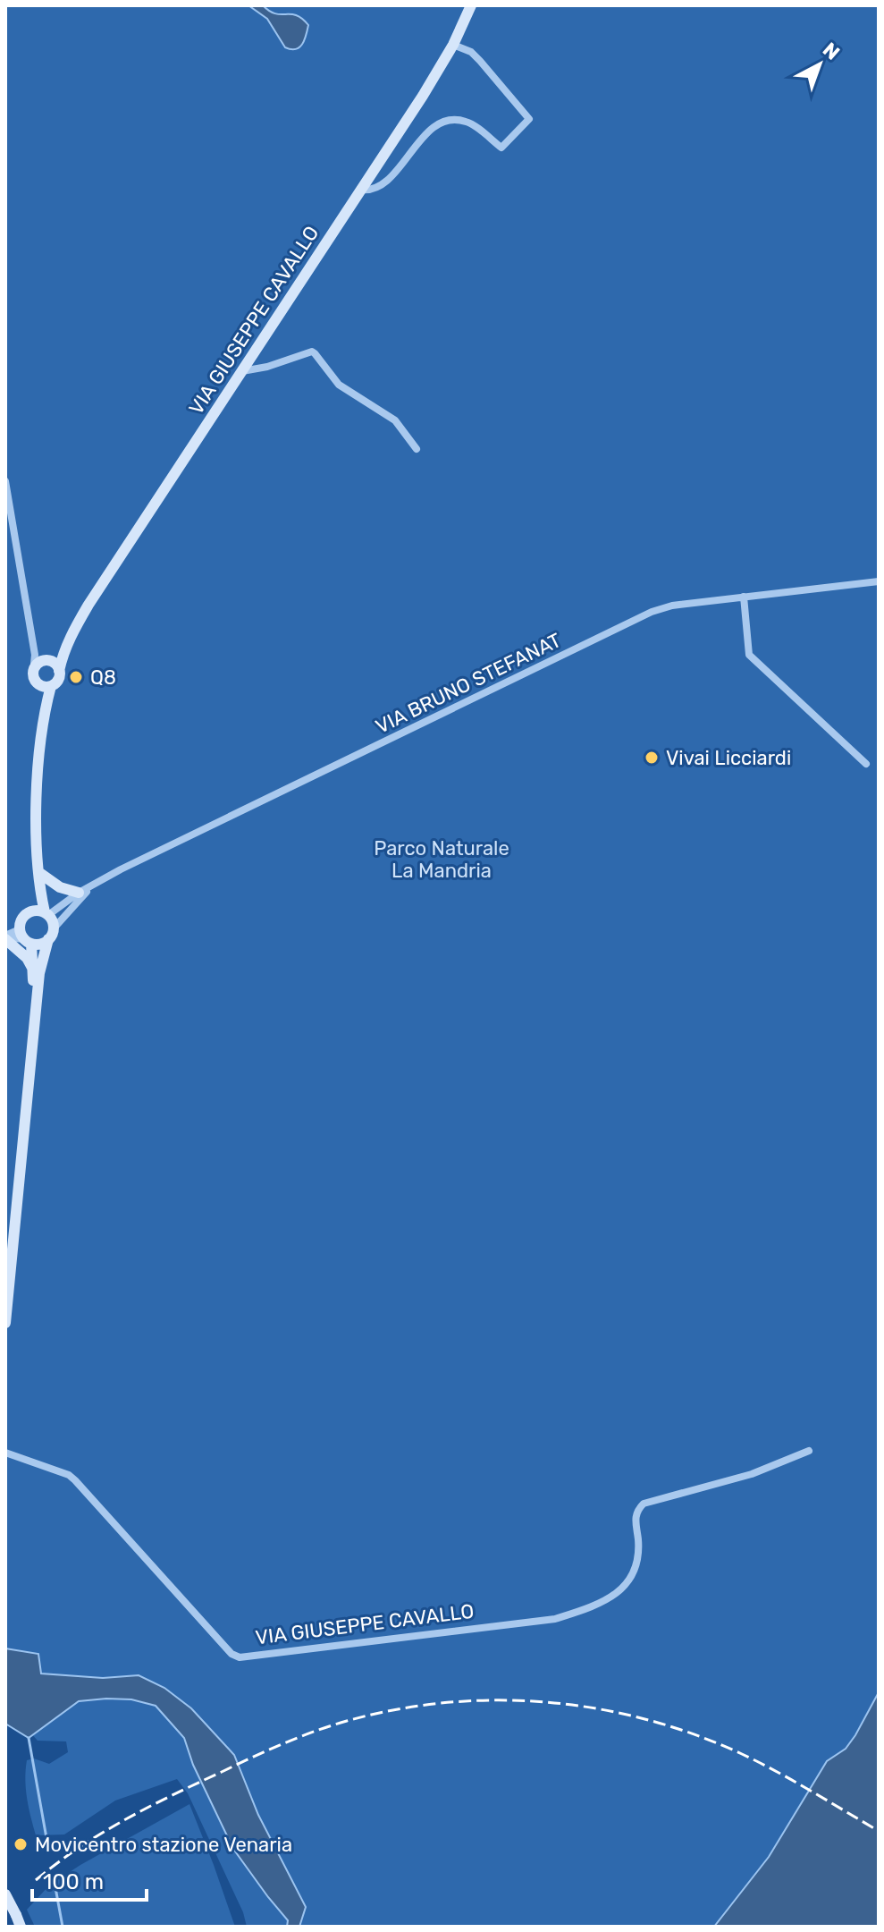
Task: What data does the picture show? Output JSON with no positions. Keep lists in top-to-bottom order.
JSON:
{
  "streets": {
    "street": ["VIA GIUSEPPE CAVALLO", "VIA BRUNO STEFANAT"]
  },
  "parks": ["Parco Naturale La Mandria"],
  "places": ["Q8", "Vivai Licciardi", "Movicentro stazione Venaria"],
  "scale_bar": "100 m",
  "north": "top right"
}
